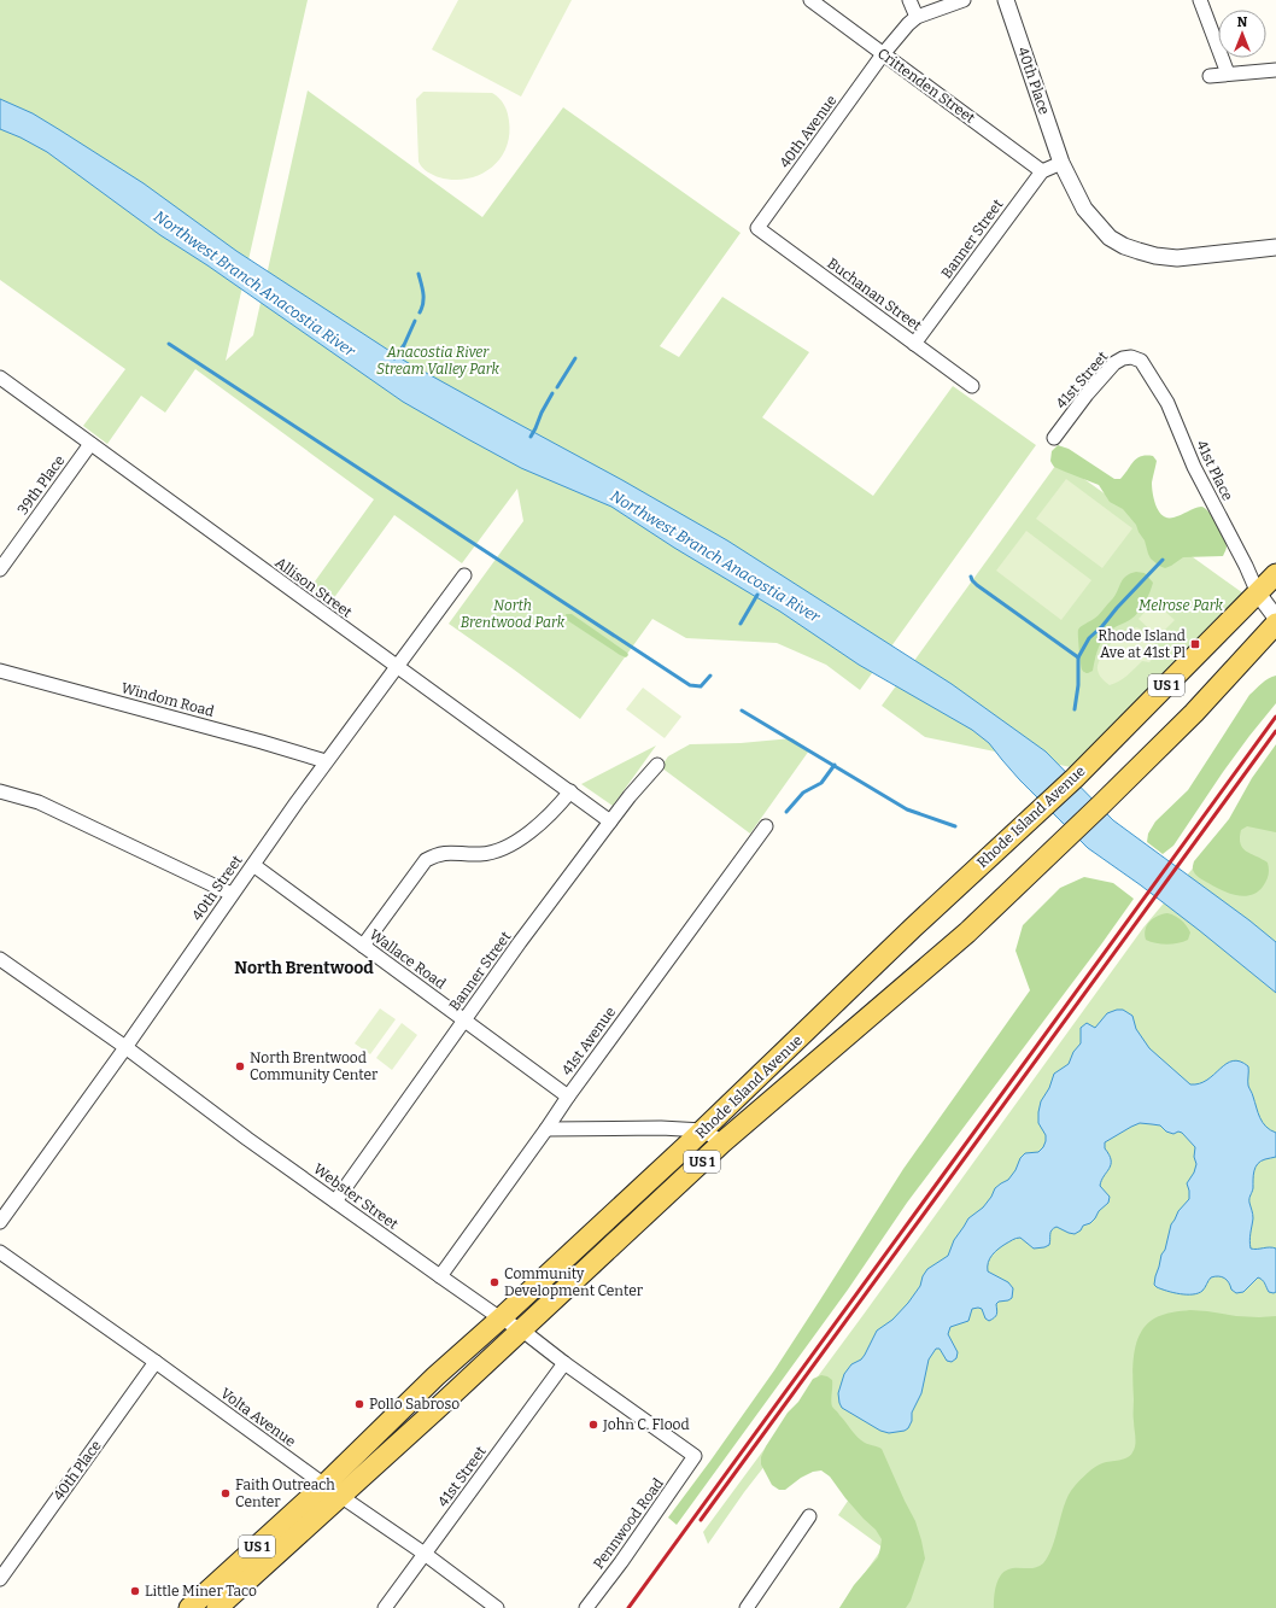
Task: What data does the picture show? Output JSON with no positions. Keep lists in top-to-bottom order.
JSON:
{
  "streets": {
    "main road": ["US 1", "Rhode Island Avenue"],
    "street": [
      "40th Place",
      "Crittenden Street",
      "40th Avenue",
      "Banner Street",
      "Buchanan Street",
      "41st Street",
      "41st Place",
      "39th Place",
      "Allison Street",
      "Windom Road",
      "40th Street",
      "Wallace Road",
      "41st Avenue",
      "Webster Street",
      "Volta Avenue",
      "Pennwood Road"
    ]
  },
  "crossings": [
    ["40th Place", "Banner Street"],
    ["40th Place", "Volta Avenue"],
    ["Crittenden Street", "40th Avenue"],
    ["Crittenden Street", "Banner Street"],
    ["40th Avenue", "Buchanan Street"],
    ["Banner Street", "Buchanan Street"],
    ["Banner Street", "Allison Street"],
    ["Banner Street", "Wallace Road"],
    ["Banner Street", "Webster Street"],
    ["41st Street", "41st Place"],
    ["41st Street", "Webster Street"],
    ["41st Street", "Volta Avenue"],
    ["41st Place", "Rhode Island Avenue"],
    ["39th Place", "Allison Street"],
    ["Allison Street", "40th Street"],
    ["Windom Road", "40th Street"],
    ["Rhode Island Avenue", "Webster Street"],
    ["Rhode Island Avenue", "Volta Avenue"],
    ["40th Street", "Wallace Road"],
    ["40th Street", "Webster Street"],
    ["Wallace Road", "41st Avenue"],
    ["41st Avenue", "Webster Street"],
    ["Webster Street", "Pennwood Road"]
  ],
  "districts": ["North Brentwood"],
  "water": ["Northwest Branch Anacostia River"],
  "parks": ["Anacostia River Stream Valley Park", "North Brentwood Park", "Melrose Park"],
  "places": {
    "transit": ["Rhode Island Ave at 41st Pl"],
    "other": [
      "North Brentwood Community Center",
      "Community Development Center",
      "Pollo Sabroso",
      "John C. Flood",
      "Faith Outreach Center",
      "Little Miner Taco"
    ]
  },
  "north": "top"
}
